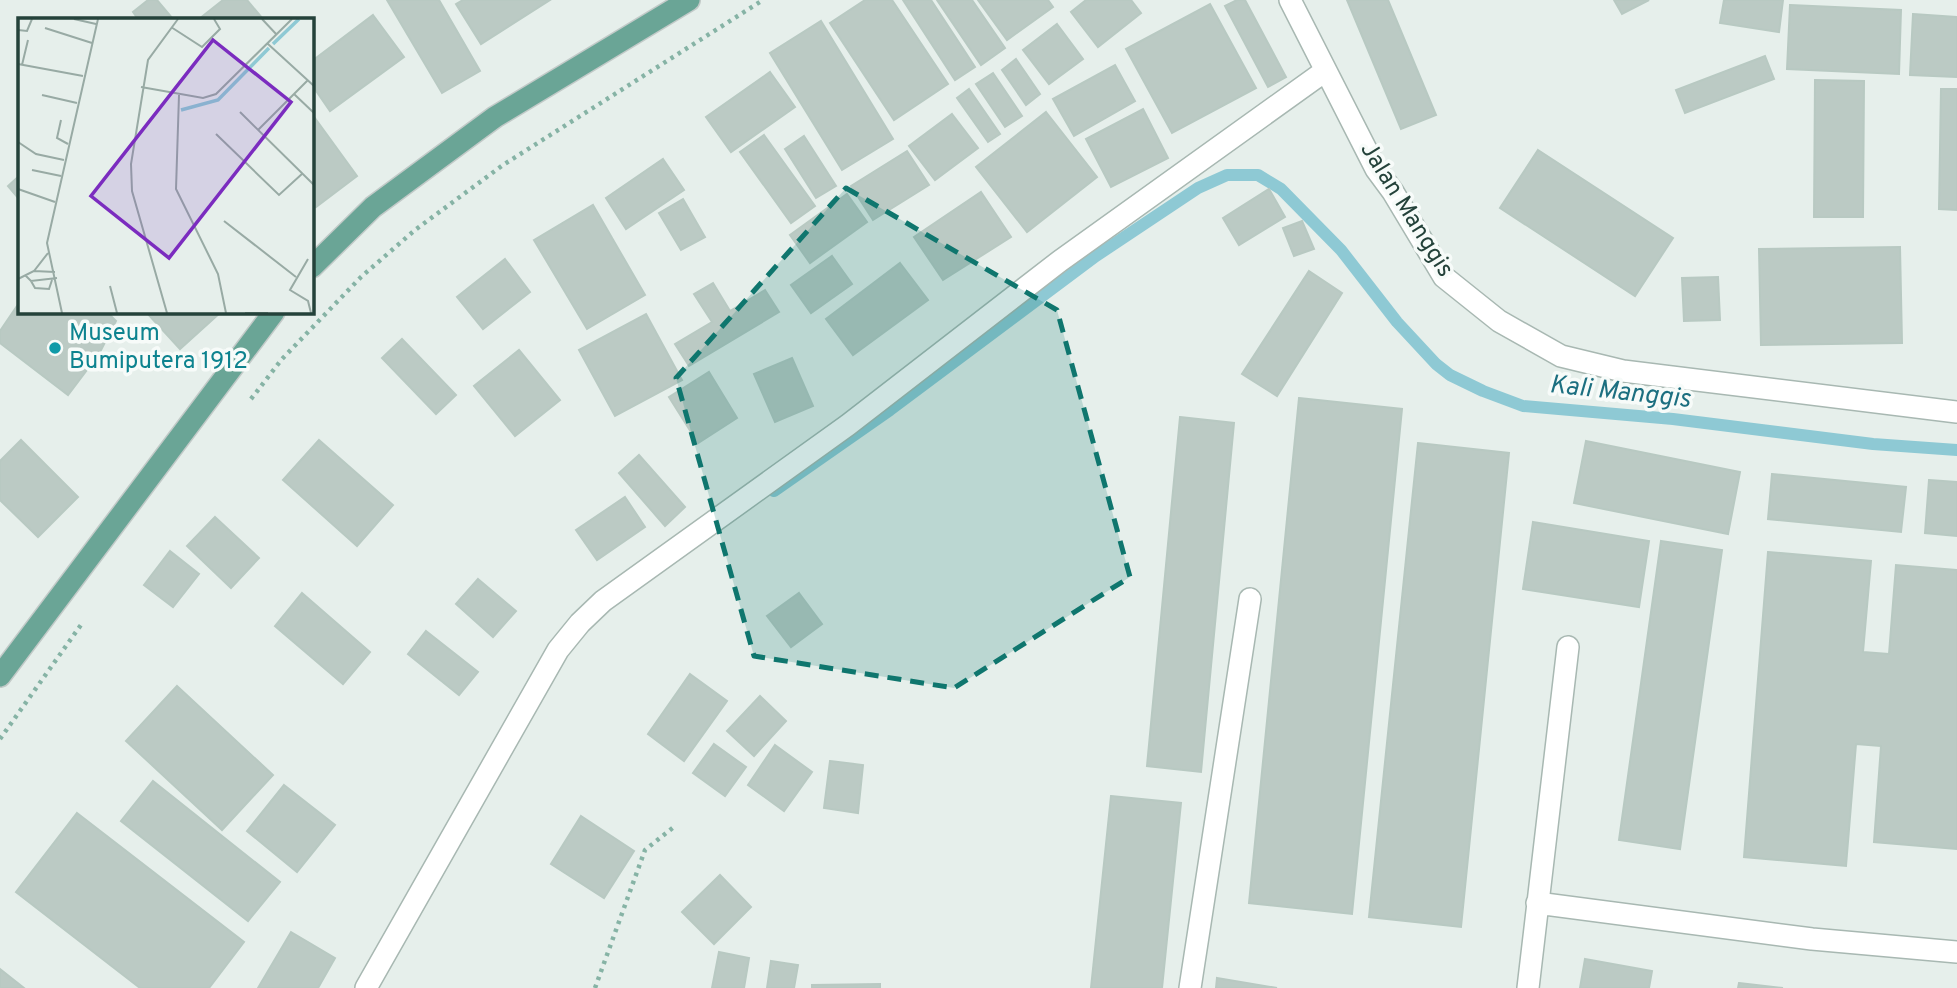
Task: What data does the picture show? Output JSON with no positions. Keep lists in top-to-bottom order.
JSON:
{
  "streets": {
    "street": ["Jalan Manggis"]
  },
  "water": ["Kali Manggis"],
  "places": ["Museum Bumiputera 1912"]
}
